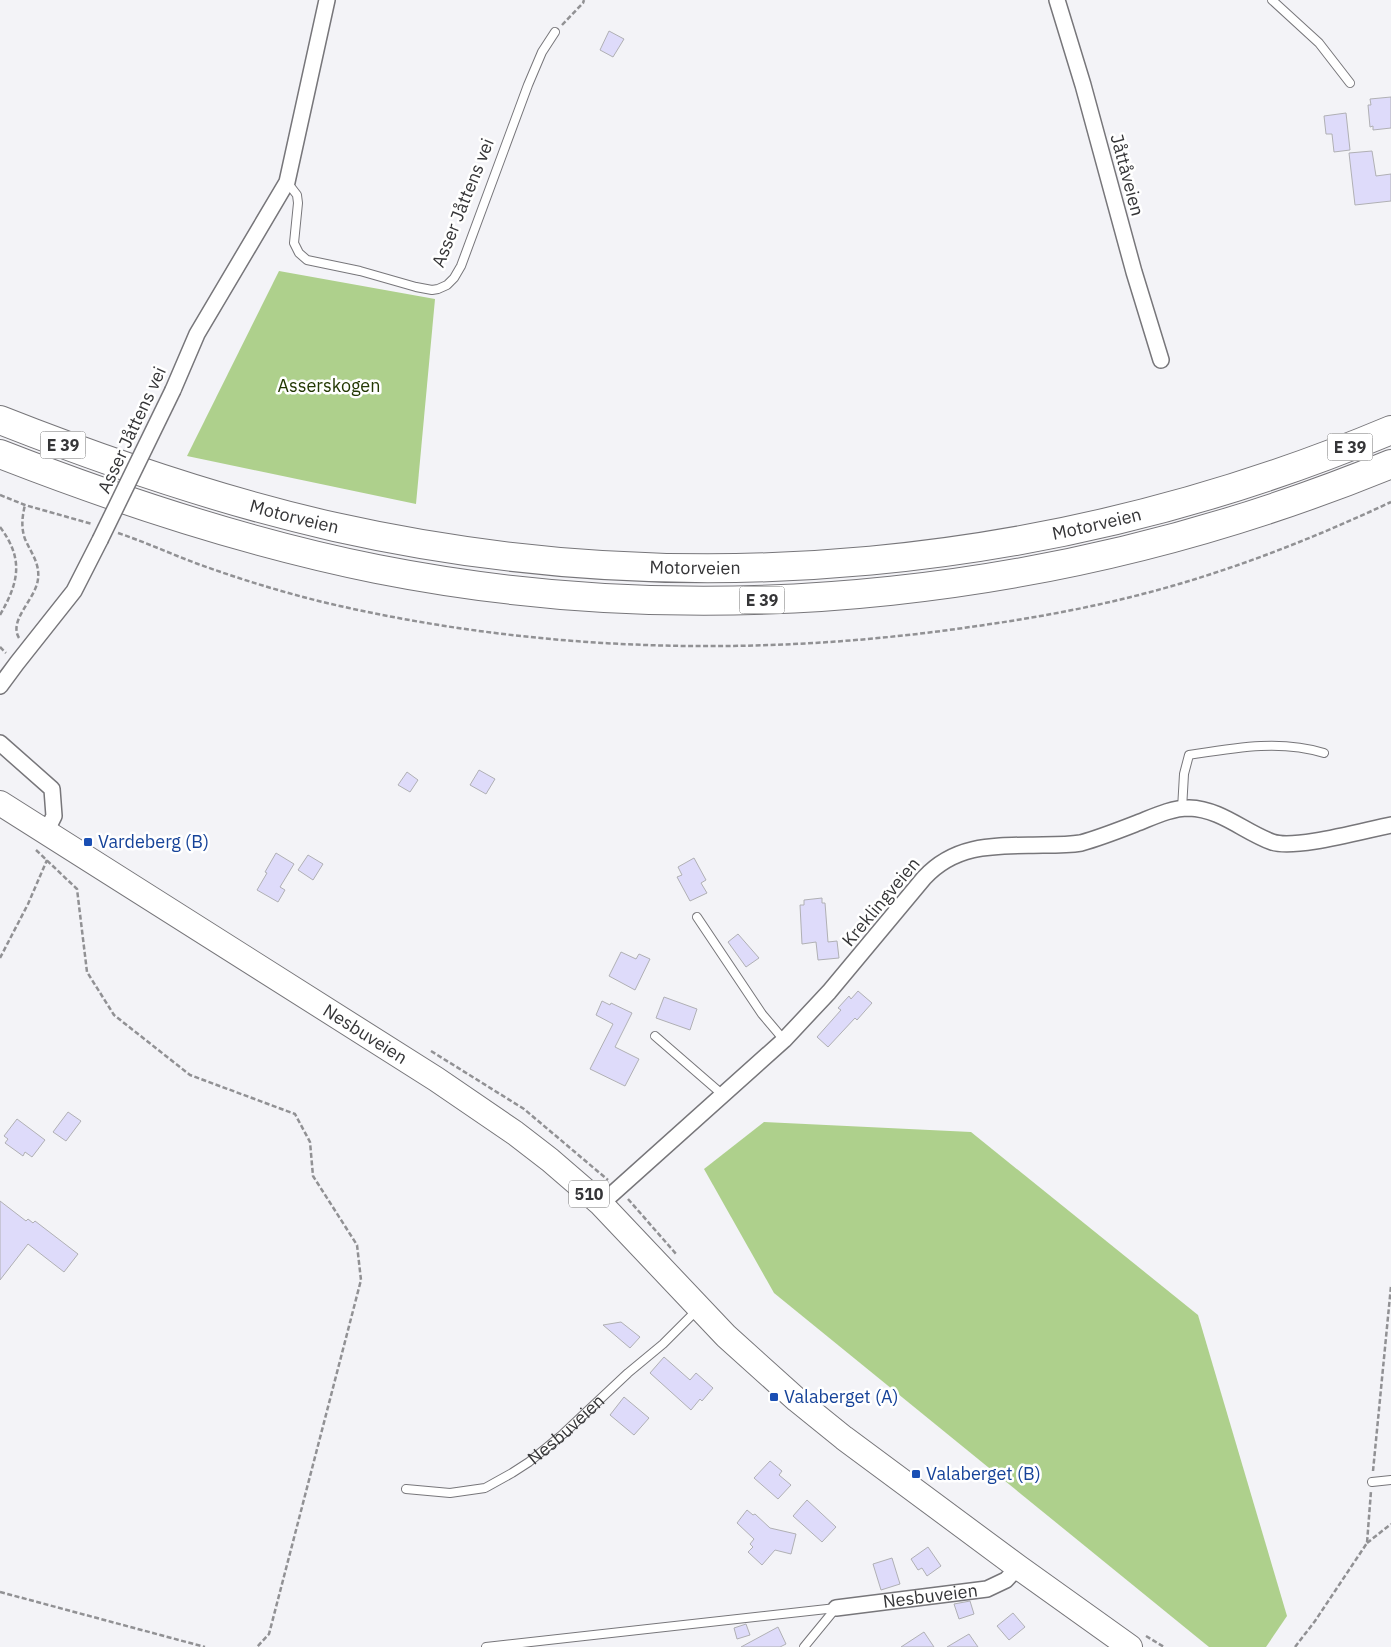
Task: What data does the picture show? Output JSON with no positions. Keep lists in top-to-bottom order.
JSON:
{
  "streets": {
    "highway": ["E 39", "Motorveien"],
    "main road": ["Nesbuveien", "510"],
    "street": ["Jåttåveien", "Asser Jåttens vei", "Kreklingveien"]
  },
  "crossings": [
    ["Kreklingveien", "Nesbuveien"]
  ],
  "parks": ["Asserskogen"],
  "places": {
    "transit": ["Vardeberg (B)", "Valaberget (A)", "Valaberget (B)"]
  }
}
